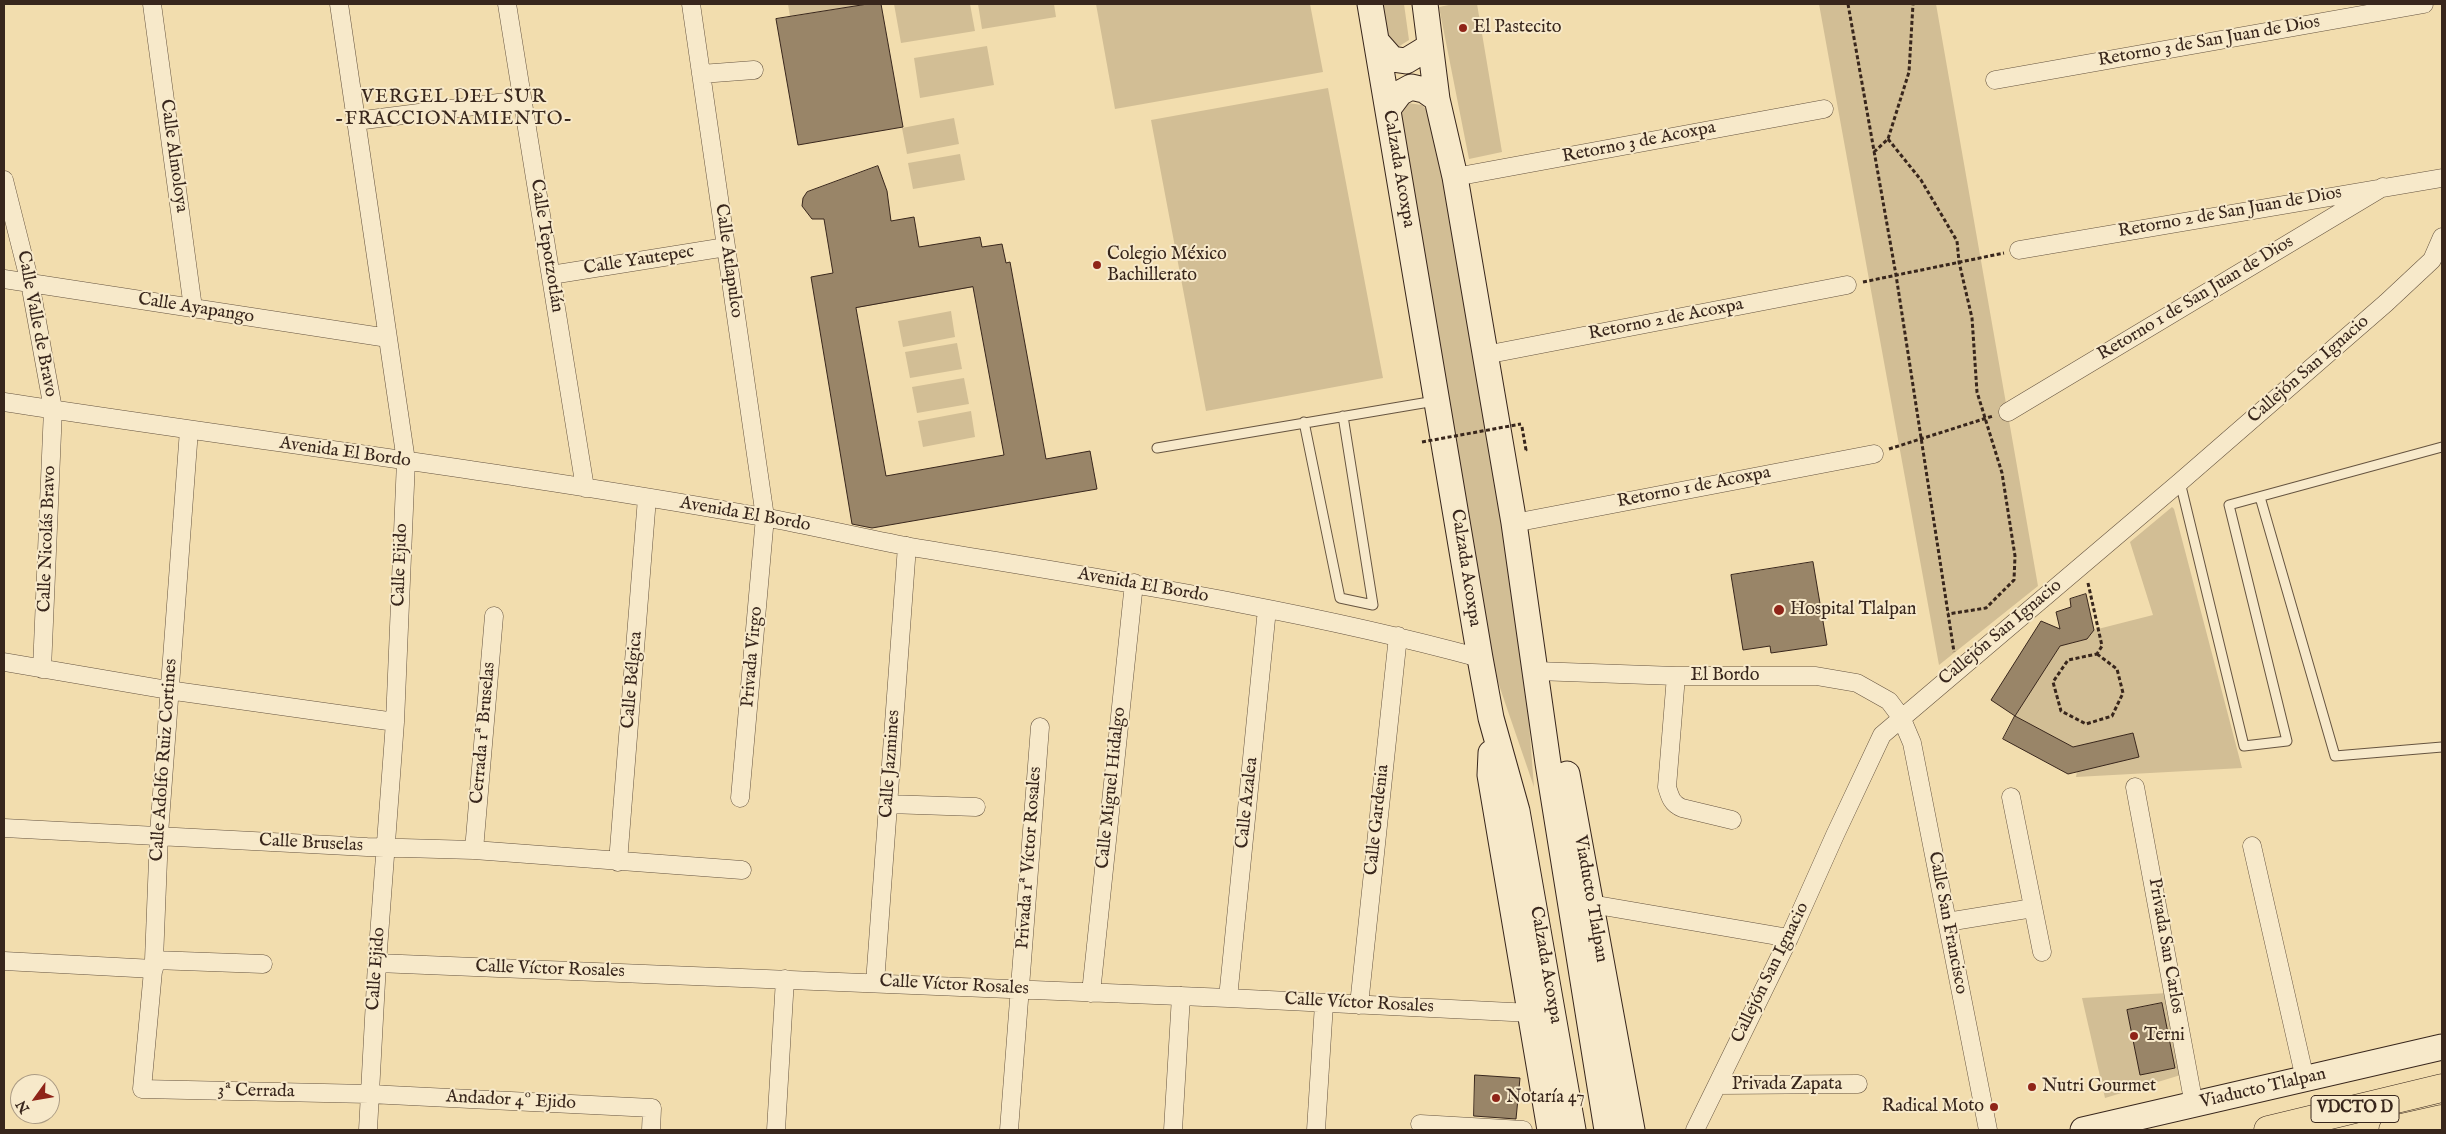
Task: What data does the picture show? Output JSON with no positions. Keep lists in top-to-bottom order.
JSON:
{
  "streets": {
    "highway": ["VDCTO D"],
    "main road": ["Calzada Acoxpa", "Viaducto Tlalpan"],
    "street": [
      "Retorno 3 de San Juan de Dios",
      "Retorno 3 de Acoxpa",
      "Calle Almoloya",
      "Retorno 2 de San Juan de Dios",
      "Calle Tepotzotlán",
      "Calle Yautepec",
      "Calle Atlapulco",
      "Retorno 1 de San Juan de Dios",
      "Calle Ayapango",
      "Retorno 2 de Acoxpa",
      "Calle Valle de Bravo",
      "Callejón San Ignacio",
      "Avenida El Bordo",
      "Retorno 1 de Acoxpa",
      "Calle Nicolás Bravo",
      "Calle Ejido",
      "Privada Virgo",
      "El Bordo",
      "Calle Bélgica",
      "Cerrada 1ª Bruselas",
      "Calle Adolfo Ruiz Cortines",
      "Calle Jazmines",
      "Calle Miguel Hidalgo",
      "Calle Azalea",
      "Calle Gardenia",
      "Calle Bruselas",
      "Privada 1ª Víctor Rosales",
      "Calle San Francisco",
      "Privada San Carlos",
      "Calle Víctor Rosales",
      "Privada Zapata",
      "3ª Cerrada",
      "Andador 4º Ejido"
    ]
  },
  "crossings": [
    ["Retorno 3 de Acoxpa", "Calzada Acoxpa"],
    ["Calle Almoloya", "Calle Ayapango"],
    ["Calzada Acoxpa", "Retorno 2 de Acoxpa"],
    ["Calzada Acoxpa", "Avenida El Bordo"],
    ["Calzada Acoxpa", "Retorno 1 de Acoxpa"],
    ["Calzada Acoxpa", "El Bordo"],
    ["Calzada Acoxpa", "Viaducto Tlalpan"],
    ["Retorno 2 de San Juan de Dios", "Retorno 1 de San Juan de Dios"],
    ["Calle Tepotzotlán", "Calle Yautepec"],
    ["Calle Tepotzotlán", "Avenida El Bordo"],
    ["Calle Yautepec", "Calle Atlapulco"],
    ["Calle Atlapulco", "Avenida El Bordo"],
    ["Calle Atlapulco", "Privada Virgo"],
    ["Calle Ayapango", "Calle Valle de Bravo"],
    ["Calle Ayapango", "Calle Ejido"],
    ["Calle Valle de Bravo", "Avenida El Bordo"],
    ["Calle Valle de Bravo", "Calle Nicolás Bravo"],
    ["Callejón San Ignacio", "El Bordo"],
    ["Callejón San Ignacio", "Calle San Francisco"],
    ["Callejón San Ignacio", "Privada Zapata"],
    ["Avenida El Bordo", "Calle Nicolás Bravo"],
    ["Avenida El Bordo", "Calle Ejido"],
    ["Avenida El Bordo", "Privada Virgo"],
    ["Avenida El Bordo", "Calle Bélgica"],
    ["Avenida El Bordo", "Calle Adolfo Ruiz Cortines"],
    ["Avenida El Bordo", "Calle Jazmines"],
    ["Avenida El Bordo", "Calle Miguel Hidalgo"],
    ["Avenida El Bordo", "Calle Azalea"],
    ["Avenida El Bordo", "Calle Gardenia"],
    ["Calle Ejido", "Calle Bruselas"],
    ["Calle Ejido", "Calle Víctor Rosales"],
    ["Calle Ejido", "3ª Cerrada"],
    ["Calle Ejido", "Andador 4º Ejido"],
    ["El Bordo", "Viaducto Tlalpan"],
    ["El Bordo", "Calle San Francisco"],
    ["Calle Bélgica", "Calle Bruselas"],
    ["Cerrada 1ª Bruselas", "Calle Bruselas"],
    ["Calle Adolfo Ruiz Cortines", "Calle Bruselas"],
    ["Calle Adolfo Ruiz Cortines", "3ª Cerrada"],
    ["Calle Jazmines", "Calle Víctor Rosales"],
    ["Calle Miguel Hidalgo", "Calle Víctor Rosales"],
    ["Calle Azalea", "Calle Víctor Rosales"],
    ["Calle Gardenia", "Calle Víctor Rosales"],
    ["Privada 1ª Víctor Rosales", "Calle Víctor Rosales"],
    ["Viaducto Tlalpan", "Privada San Carlos"],
    ["3ª Cerrada", "Andador 4º Ejido"]
  ],
  "districts": ["VERGEL DEL SUR -FRACCIONAMIENTO-"],
  "places": [
    "El Pastecito",
    "Colegio México Bachillerato",
    "Hospital Tlalpan",
    "Terni",
    "Nutri Gourmet",
    "Notaría 47",
    "Radical Moto"
  ],
  "north": "bottom left"
}
